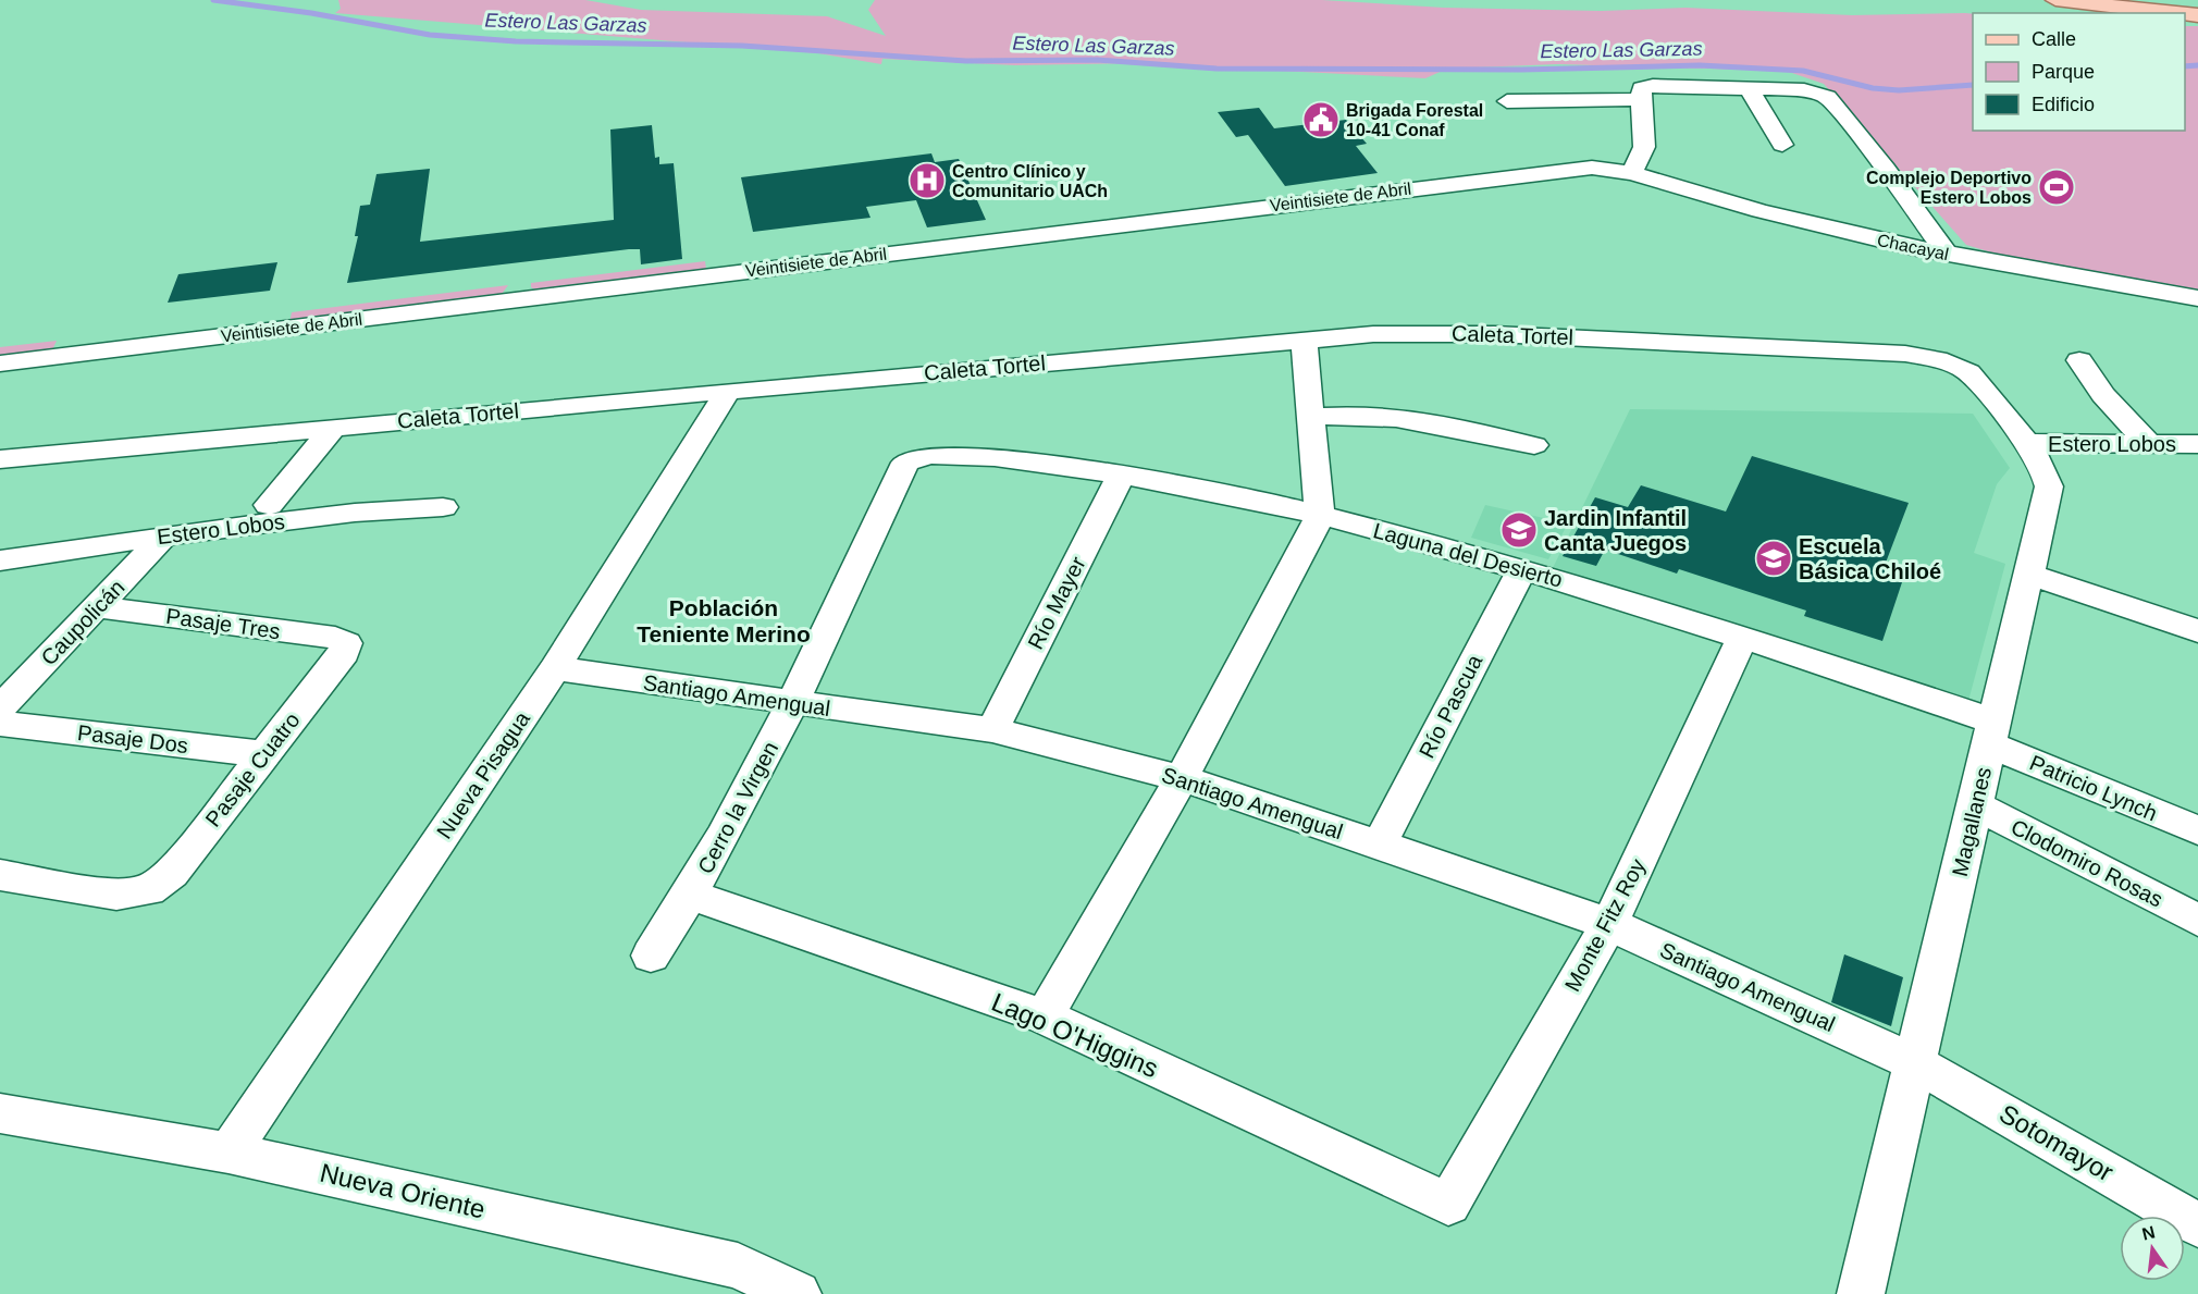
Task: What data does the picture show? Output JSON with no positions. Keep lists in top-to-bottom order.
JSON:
{
  "streets": {
    "street": [
      "Veintisiete de Abril",
      "Chacayal",
      "Caleta Tortel",
      "Estero Lobos",
      "Laguna del Desierto",
      "Río Mayer",
      "Caupolicán",
      "Pasaje Tres",
      "Santiago Amengual",
      "Río Pascua",
      "Pasaje Dos",
      "Pasaje Cuatro",
      "Nueva Pisagua",
      "Patricio Lynch",
      "Cerro la Virgen",
      "Magallanes",
      "Clodomiro Rosas",
      "Monte Fitz Roy",
      "Lago O'Higgins",
      "Sotomayor",
      "Nueva Oriente"
    ]
  },
  "crossings": [
    ["Veintisiete de Abril", "Chacayal"],
    ["Caleta Tortel", "Nueva Pisagua"],
    ["Caleta Tortel", "Magallanes"],
    ["Estero Lobos", "Caupolicán"],
    ["Estero Lobos", "Magallanes"],
    ["Laguna del Desierto", "Río Mayer"],
    ["Laguna del Desierto", "Río Pascua"],
    ["Laguna del Desierto", "Patricio Lynch"],
    ["Laguna del Desierto", "Cerro la Virgen"],
    ["Laguna del Desierto", "Magallanes"],
    ["Laguna del Desierto", "Monte Fitz Roy"],
    ["Río Mayer", "Santiago Amengual"],
    ["Caupolicán", "Pasaje Tres"],
    ["Pasaje Tres", "Pasaje Cuatro"],
    ["Santiago Amengual", "Río Pascua"],
    ["Santiago Amengual", "Nueva Pisagua"],
    ["Santiago Amengual", "Cerro la Virgen"],
    ["Santiago Amengual", "Magallanes"],
    ["Santiago Amengual", "Monte Fitz Roy"],
    ["Santiago Amengual", "Sotomayor"],
    ["Pasaje Dos", "Pasaje Cuatro"],
    ["Nueva Pisagua", "Nueva Oriente"],
    ["Patricio Lynch", "Magallanes"],
    ["Cerro la Virgen", "Lago O'Higgins"],
    ["Magallanes", "Clodomiro Rosas"],
    ["Magallanes", "Sotomayor"],
    ["Monte Fitz Roy", "Lago O'Higgins"]
  ],
  "districts": ["Población Teniente Merino"],
  "water": ["Estero Las Garzas"],
  "places": {
    "public building": ["Brigada Forestal 10-41 Conaf"],
    "hospital": ["Centro Clínico y Comunitario UACh"],
    "sports": ["Complejo Deportivo Estero Lobos"],
    "school or university": ["Jardin Infantil Canta Juegos", "Escuela Básica Chiloé"]
  },
  "legend": ["Calle", "Parque", "Edificio"],
  "north": "top"
}
